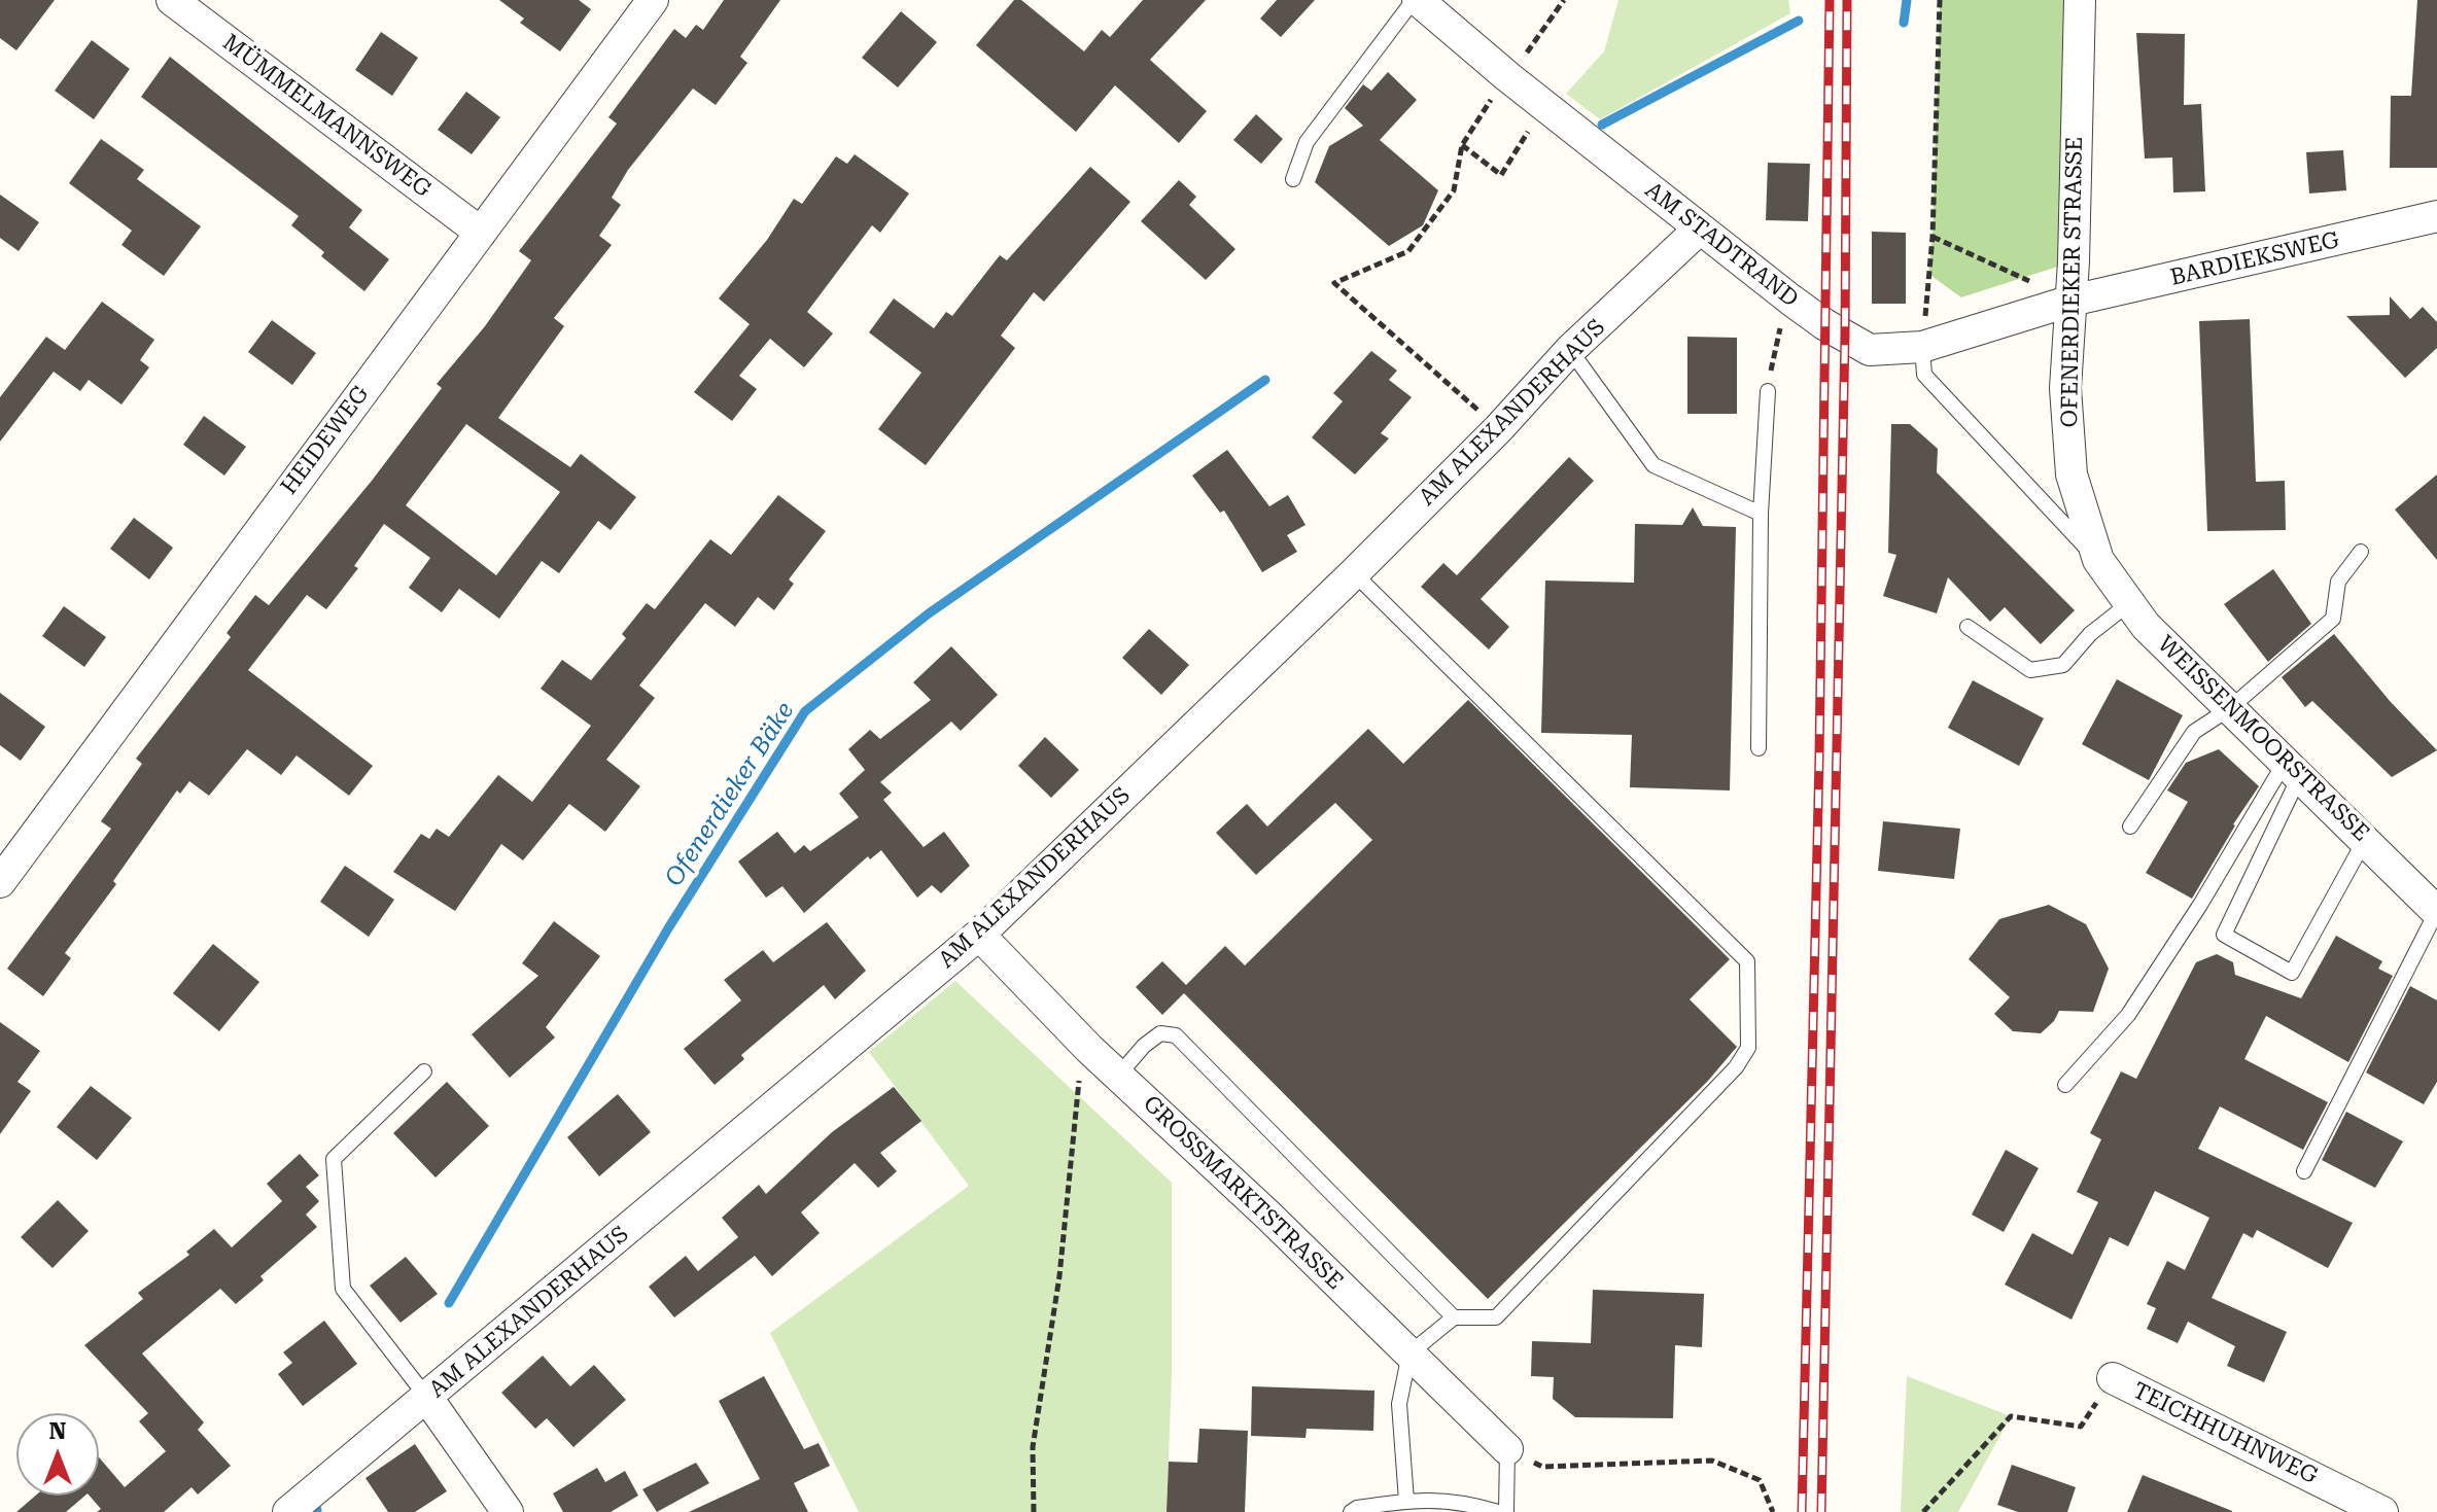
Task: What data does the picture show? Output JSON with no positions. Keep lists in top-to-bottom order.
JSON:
{
  "streets": {
    "street": [
      "MÜMMELMANNSWEG",
      "AM STADTRAND",
      "BARDIEKSWEG",
      "OFENERDIEKER STRASSE",
      "AM ALEXANDERHAUS",
      "HEIDEWEG",
      "WEISSENMOORSTRASSE",
      "GROSSMARKTSTRASSE",
      "TEICHHUHNWEG"
    ]
  },
  "crossings": [
    ["MÜMMELMANNSWEG", "HEIDEWEG"],
    ["AM STADTRAND", "BARDIEKSWEG"],
    ["AM STADTRAND", "OFENERDIEKER STRASSE"],
    ["AM STADTRAND", "AM ALEXANDERHAUS"],
    ["BARDIEKSWEG", "OFENERDIEKER STRASSE"],
    ["OFENERDIEKER STRASSE", "WEISSENMOORSTRASSE"],
    ["AM ALEXANDERHAUS", "GROSSMARKTSTRASSE"]
  ],
  "water": ["Ofenerdieker Bäke"],
  "north": "top"
}
